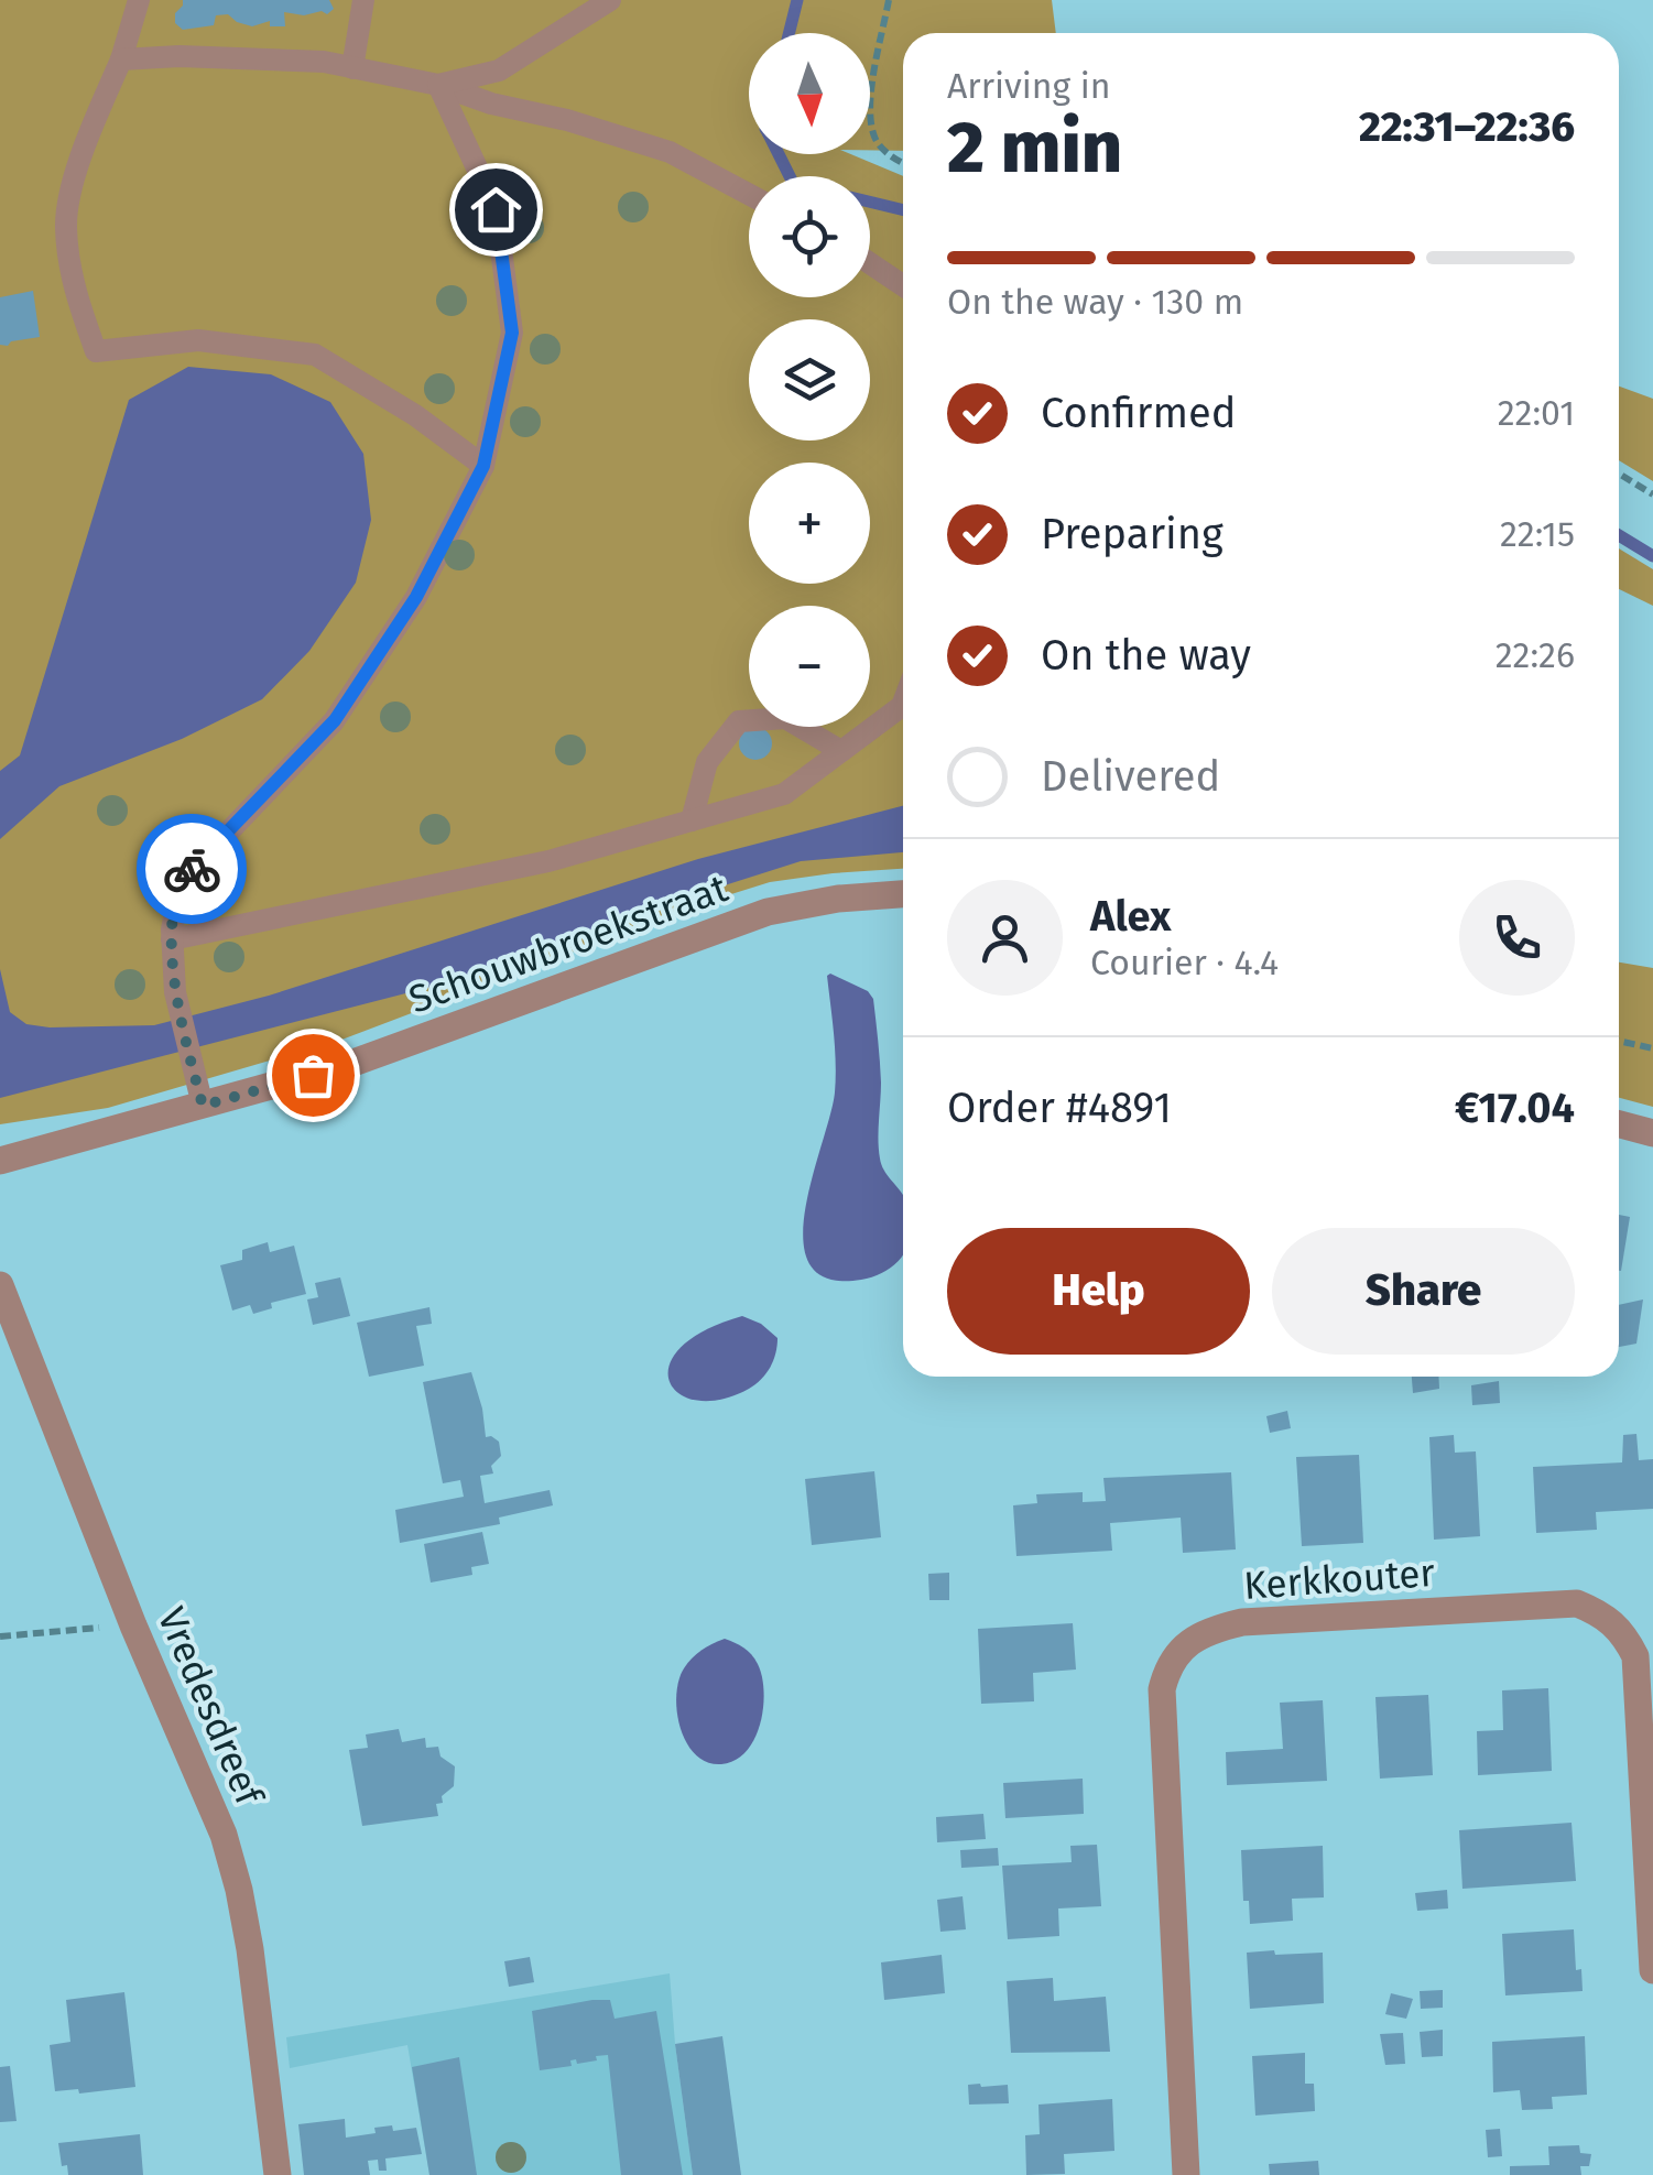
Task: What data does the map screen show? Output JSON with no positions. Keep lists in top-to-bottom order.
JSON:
{
  "streets": {
    "street": ["Schouwbroekstraat", "Kerkkouter", "Vredesdreef"]
  },
  "north": "bottom",
  "page": {
    "map_buttons": ["+", "−"],
    "heading": ["2 min", "Arriving in", "22:31–22:36"],
    "panel": [
      "Alex",
      "Courier · 4.4",
      "Order #4891",
      "€17.04"
    ],
    "bar": "On the way · 130 m",
    "list": [
      ["Confirmed", "22:01"],
      ["Preparing", "22:15"],
      ["On the way", "22:26"],
      "Delivered"
    ],
    "buttons": ["Help", "Share"]
  }
}
